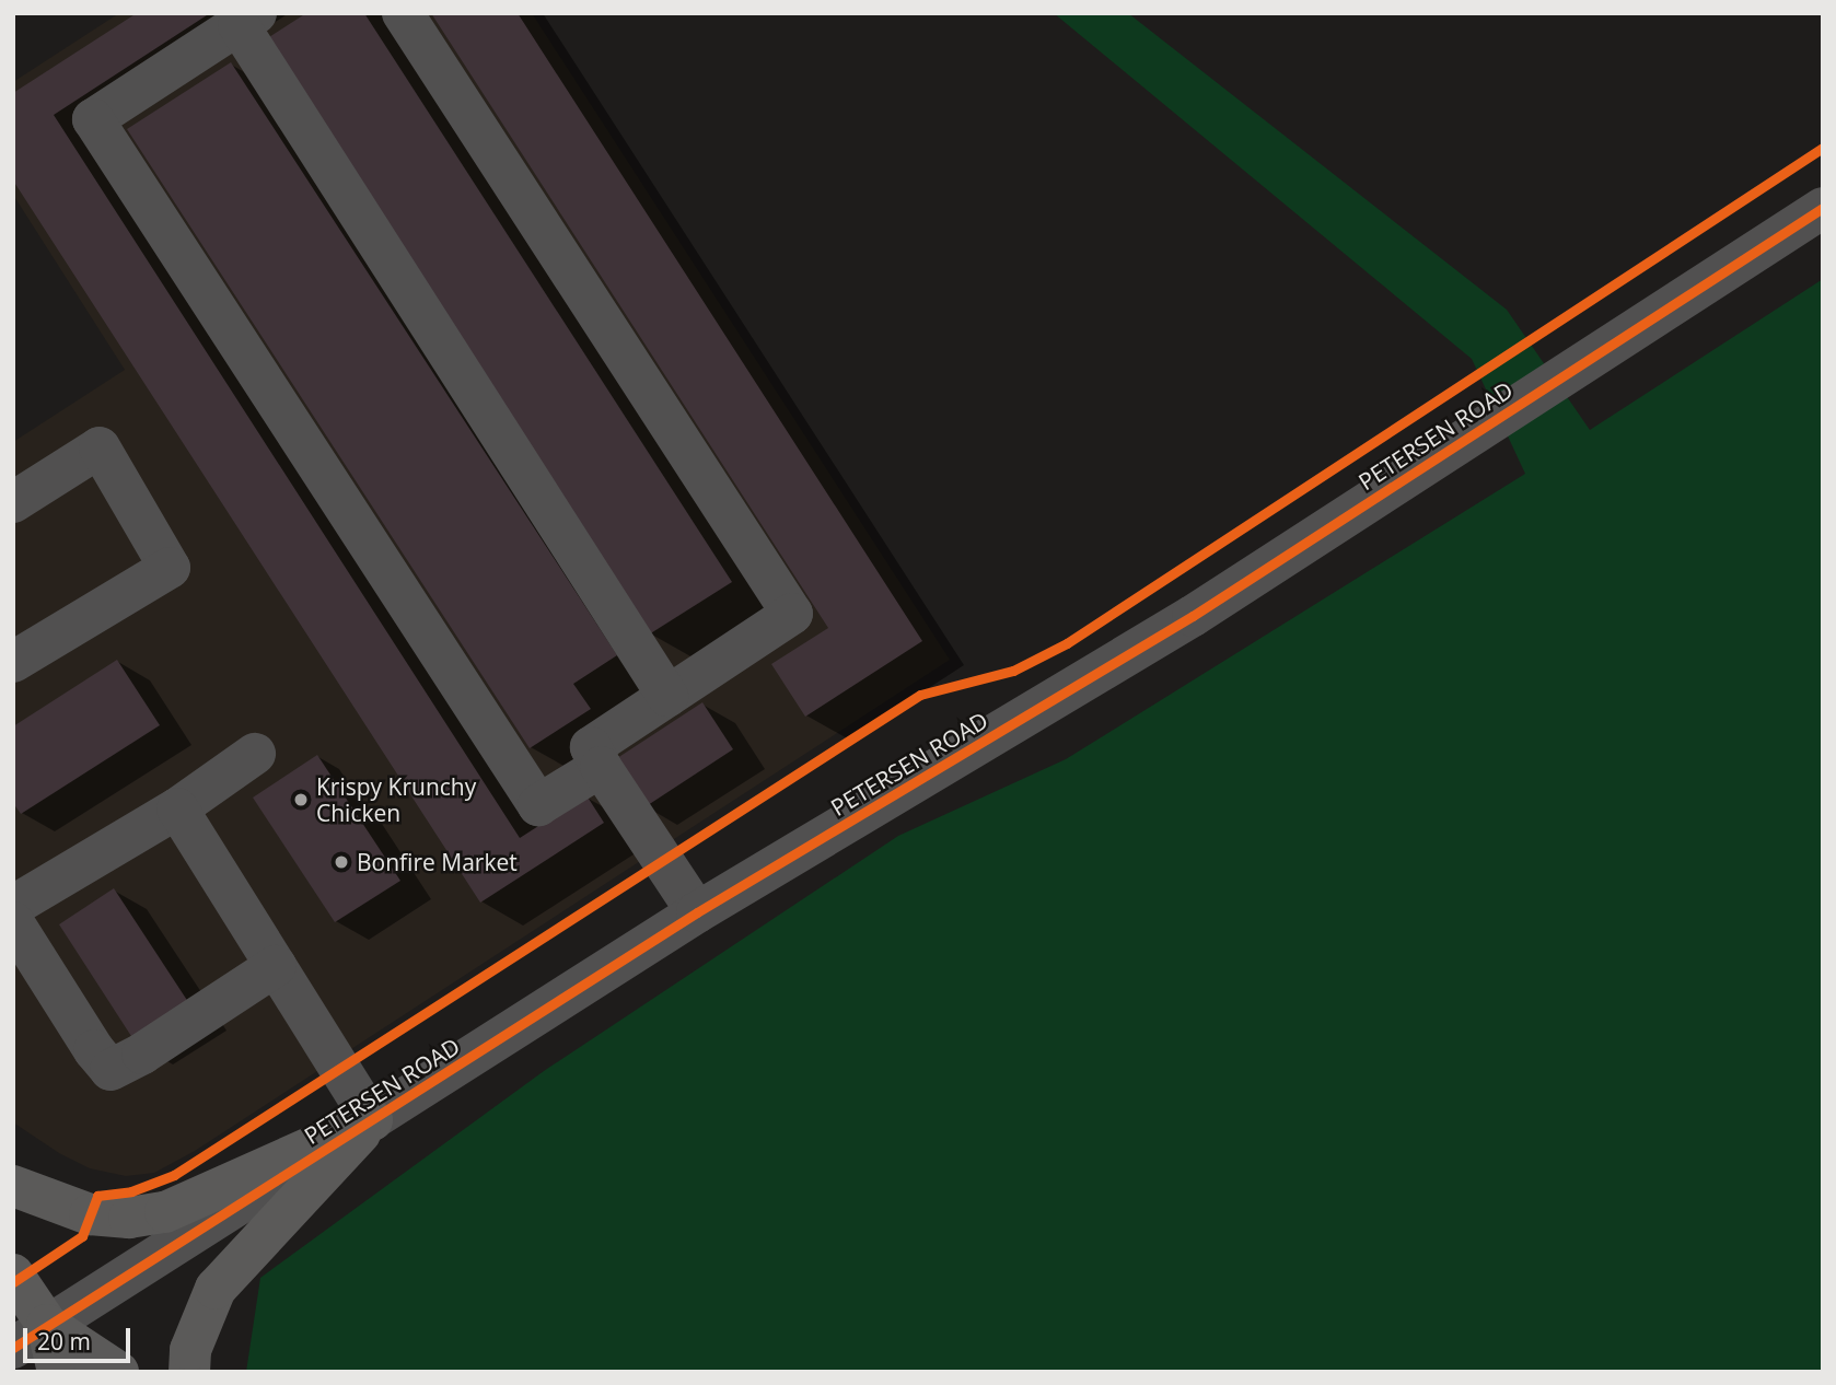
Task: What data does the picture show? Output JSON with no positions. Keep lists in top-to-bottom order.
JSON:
{
  "streets": {
    "street": ["PETERSEN ROAD"]
  },
  "places": ["Krispy Krunchy Chicken", "Bonfire Market"],
  "scale_bar": "20 m"
}
